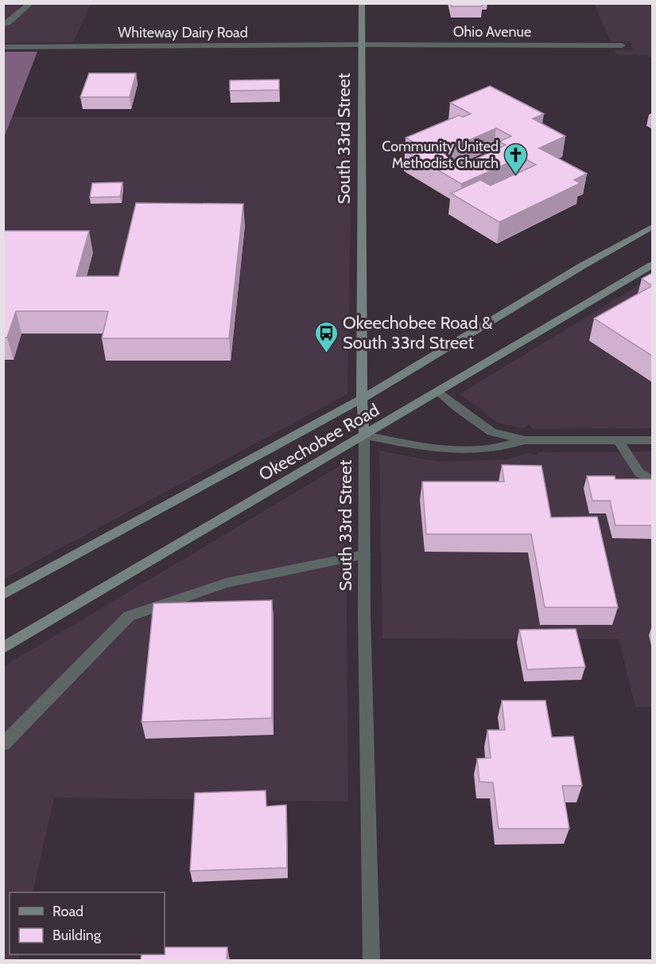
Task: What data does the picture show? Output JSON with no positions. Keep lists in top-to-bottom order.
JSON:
{
  "streets": {
    "main road": ["South 33rd Street", "Okeechobee Road"],
    "street": ["Ohio Avenue", "Whiteway Dairy Road"]
  },
  "crossings": [
    ["Ohio Avenue", "Whiteway Dairy Road"],
    ["Ohio Avenue", "South 33rd Street"],
    ["Whiteway Dairy Road", "South 33rd Street"],
    ["South 33rd Street", "Okeechobee Road"]
  ],
  "places": {
    "church": ["Community United Methodist Church"],
    "bus stop": ["Okeechobee Road & South 33rd Street"]
  },
  "legend": ["Road", "Building"]
}
